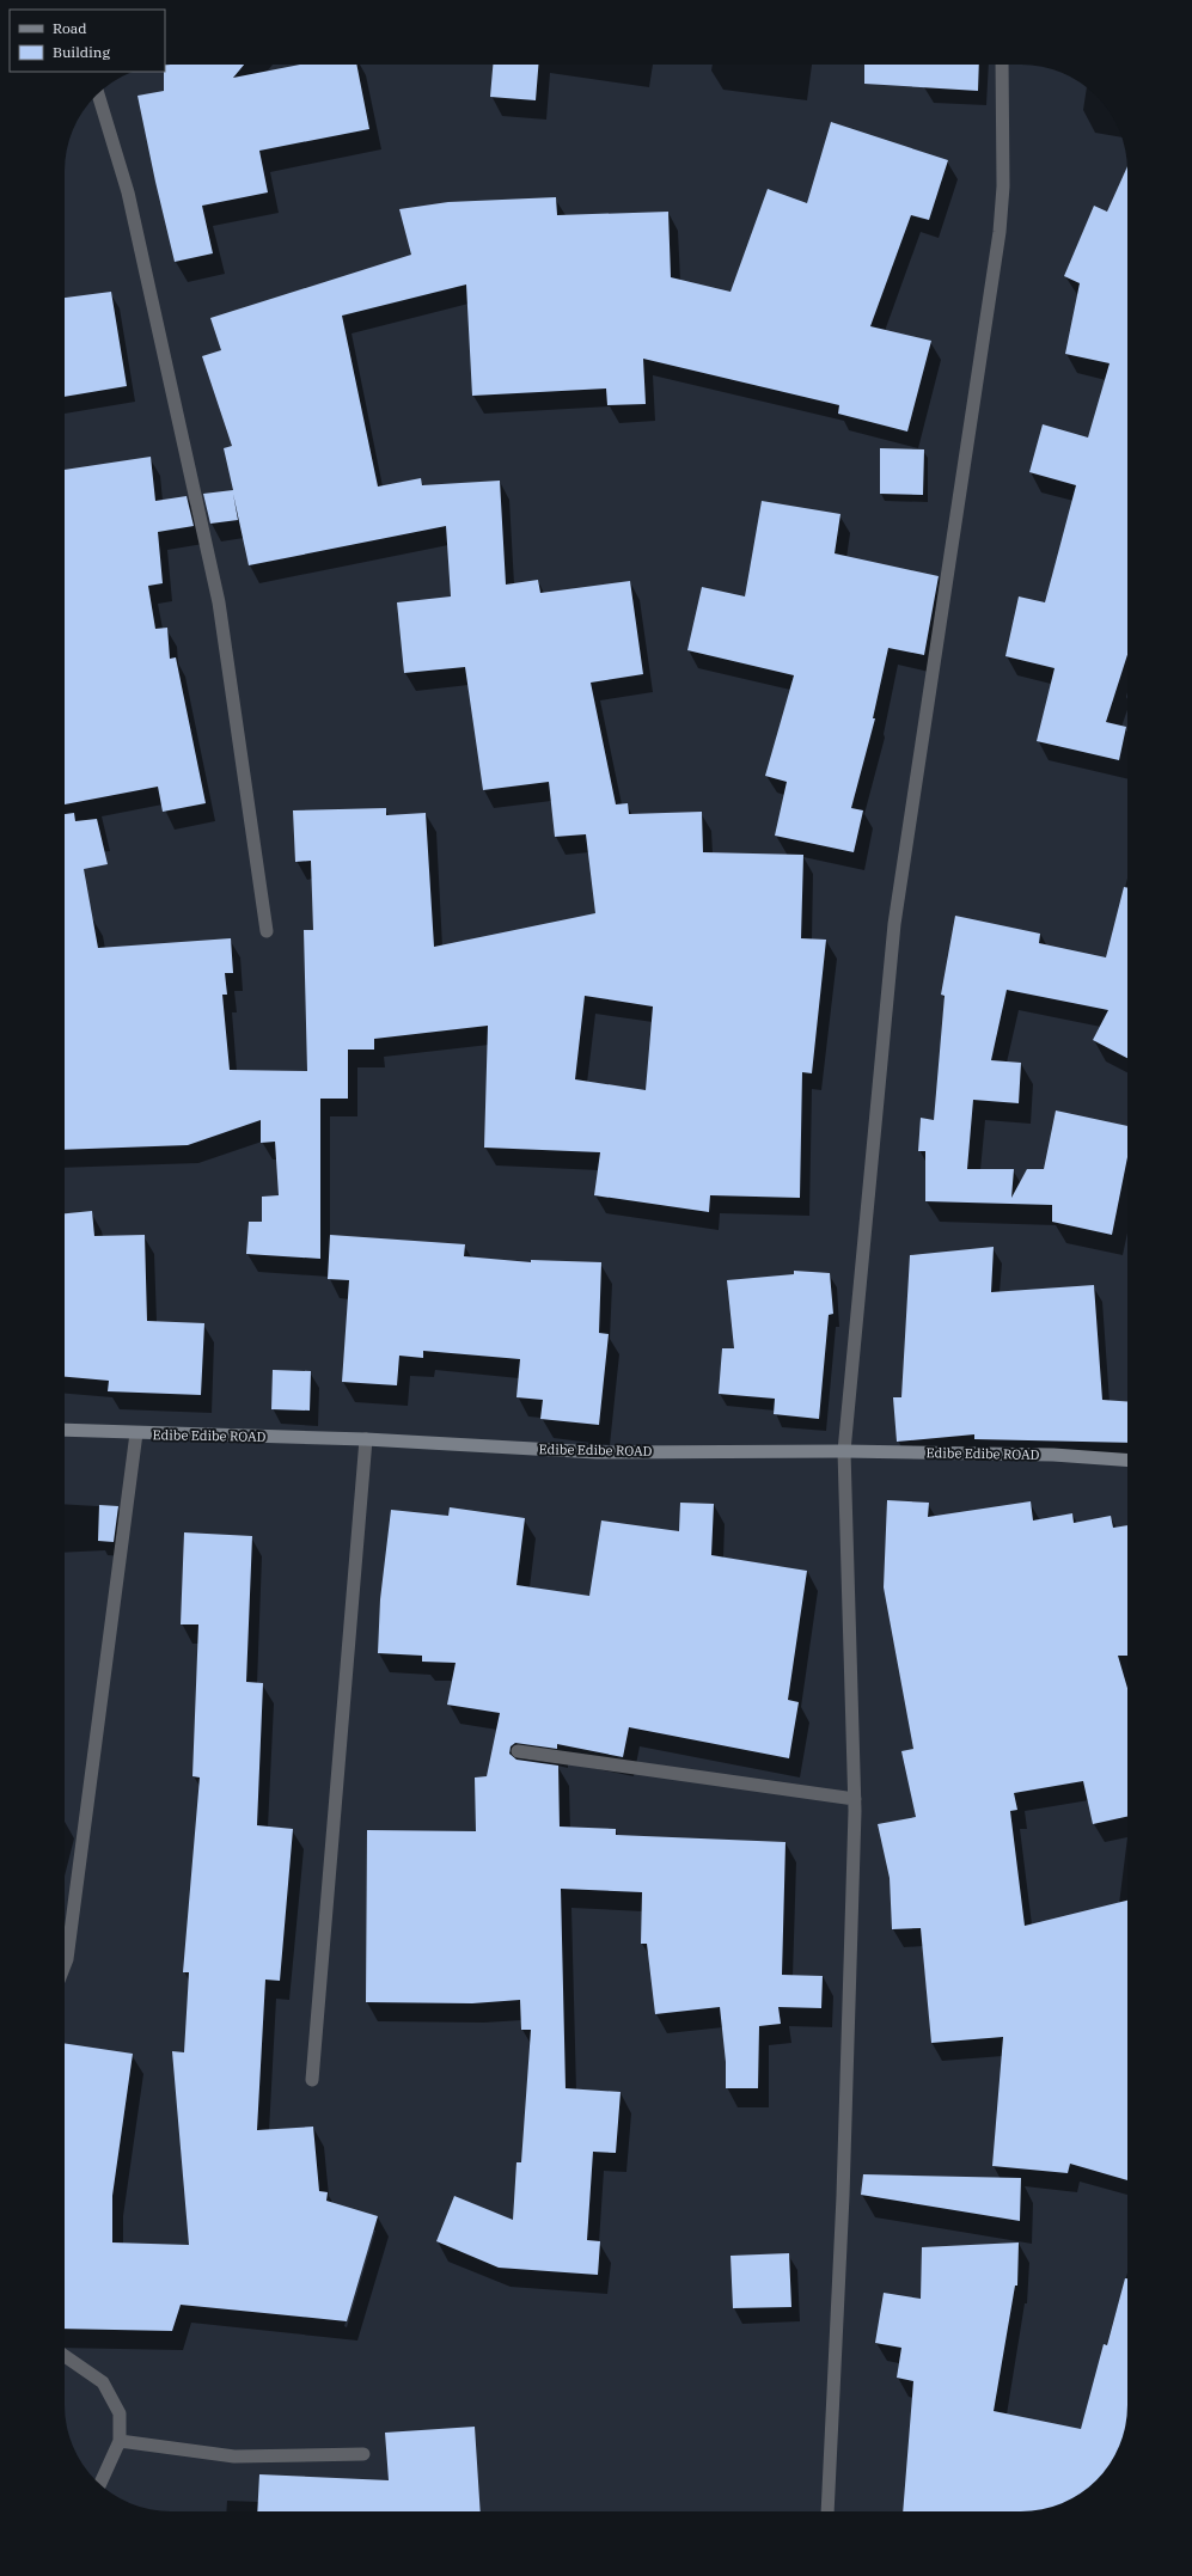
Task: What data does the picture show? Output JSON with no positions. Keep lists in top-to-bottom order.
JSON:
{
  "streets": {
    "main road": ["Edibe Edibe ROAD"]
  },
  "legend": ["Road", "Building"]
}
